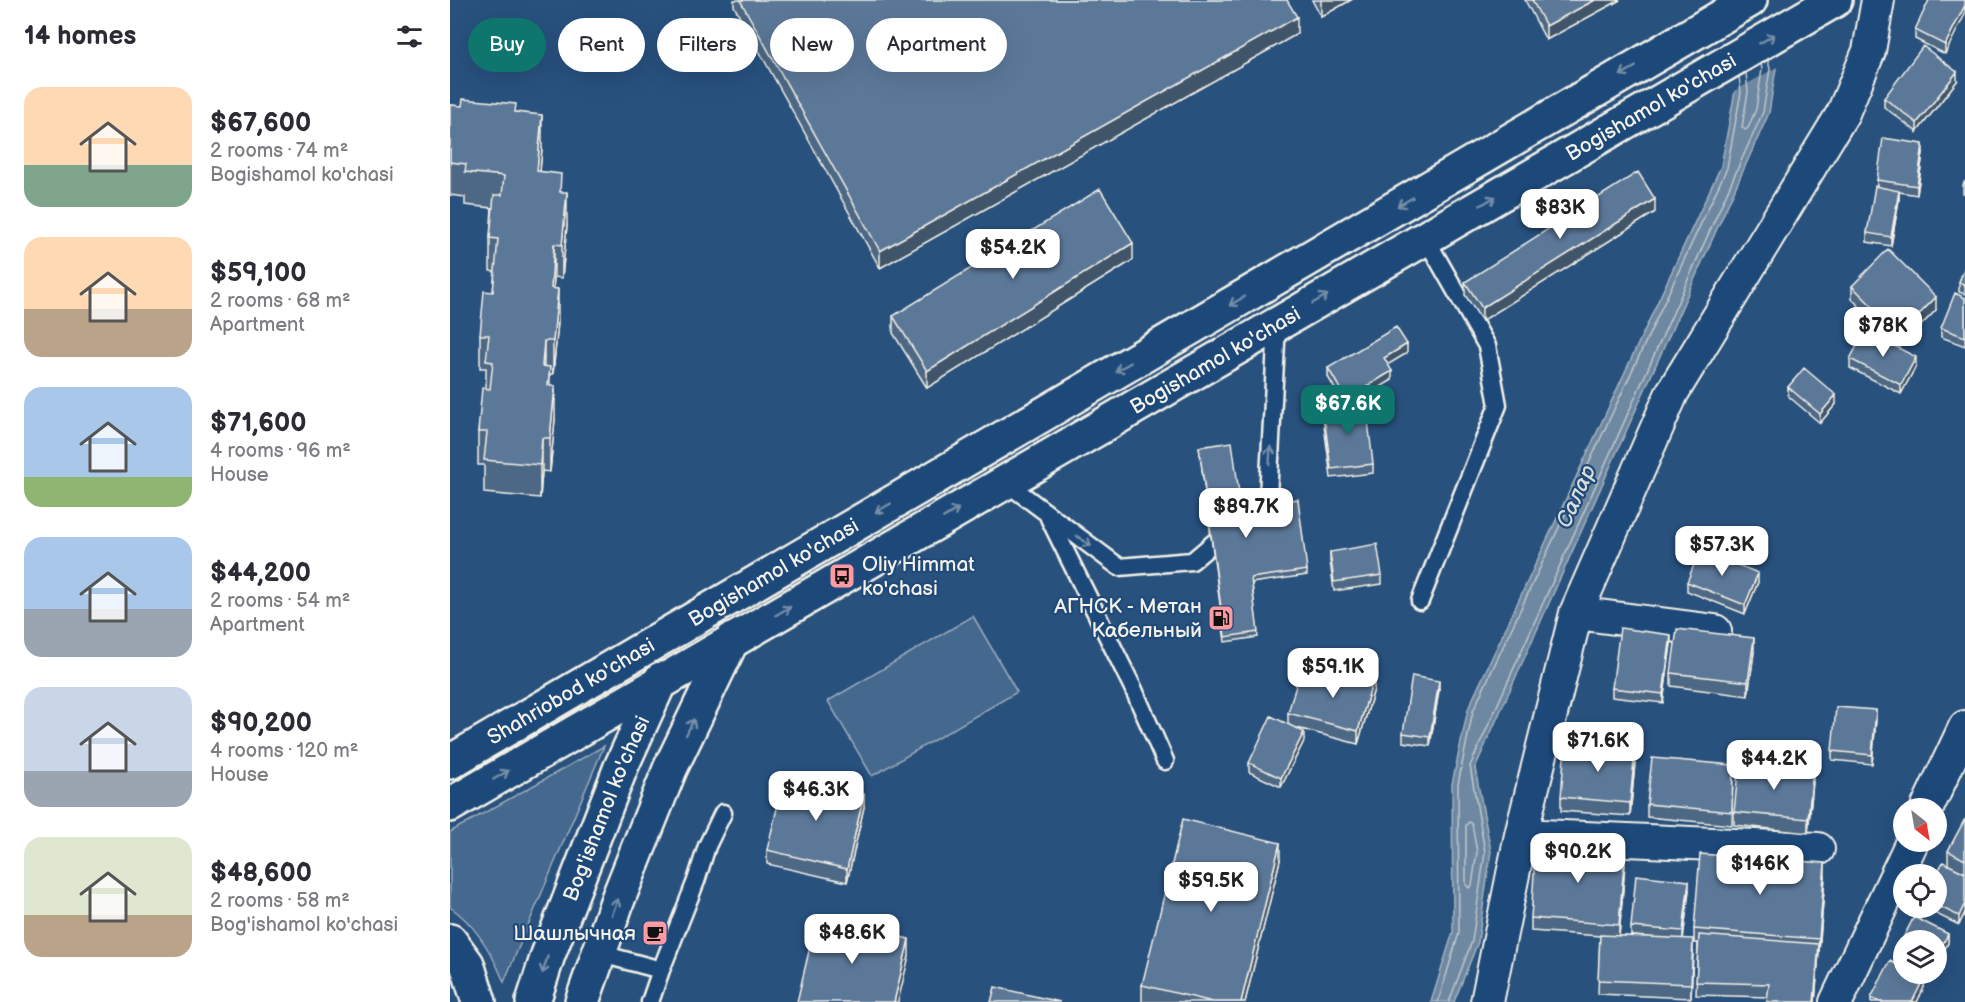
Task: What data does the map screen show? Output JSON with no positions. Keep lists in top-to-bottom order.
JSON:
{
  "streets": {
    "main road": ["Bogishamol ko'chasi", "Shahriobod ko'chasi", "Bog'ishamol ko'chasi"]
  },
  "crossings": [
    ["Bogishamol ko'chasi", "Shahriobod ko'chasi"],
    ["Bogishamol ko'chasi", "Bog'ishamol ko'chasi"],
    ["Shahriobod ko'chasi", "Bog'ishamol ko'chasi"]
  ],
  "water": ["Салар"],
  "places": {
    "bus stop": ["Oliy Himmat ko'chasi"],
    "fuel station": ["АГНСК - Метан Кабельный"],
    "cafe": ["Шашлычная"]
  },
  "north": "bottom right",
  "page": {
    "heading": "14 homes",
    "chip": [
      "Buy",
      "Rent",
      "Filters",
      "New",
      "Apartment"
    ],
    "list": [
      {
        "name": "$67,600",
        "note": "2 rooms · 74 m² · Bogishamol ko'chasi"
      },
      {
        "name": "$59,100",
        "note": "2 rooms · 68 m² · Apartment"
      },
      {
        "name": "$71,600",
        "note": "4 rooms · 96 m² · House"
      },
      {
        "name": "$44,200",
        "note": "2 rooms · 54 m² · Apartment"
      },
      {
        "name": "$90,200",
        "note": "4 rooms · 120 m² · House"
      },
      {
        "name": "$48,600",
        "note": "2 rooms · 58 m² · Bog'ishamol ko'chasi"
      }
    ],
    "price": [
      "$83K",
      "$54.2K",
      "$78K",
      "$67.6K",
      "$89.7K",
      "$57.3K",
      "$59.1K",
      "$71.6K",
      "$44.2K",
      "$46.3K",
      "$90.2K",
      "$146K",
      "$59.5K",
      "$48.6K"
    ]
  }
}
